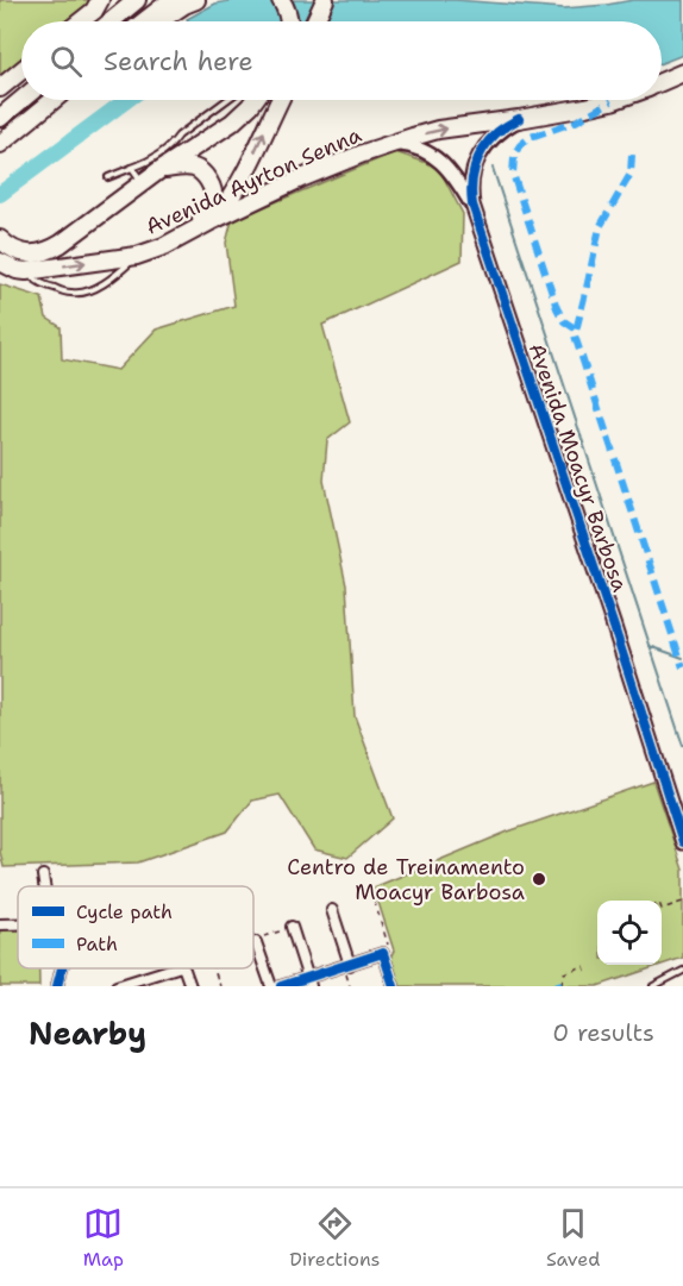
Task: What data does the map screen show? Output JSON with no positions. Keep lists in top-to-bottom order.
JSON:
{
  "streets": {
    "highway": ["Avenida Ayrton Senna"],
    "street": ["Avenida Moacyr Barbosa"]
  },
  "crossings": [
    ["Avenida Ayrton Senna", "Avenida Moacyr Barbosa"]
  ],
  "one_way": ["Avenida Ayrton Senna"],
  "places": ["Centro de Treinamento Moacyr Barbosa"],
  "legend": ["Cycle path", "Path"],
  "page": {
    "search": "Search here",
    "heading": ["Nearby", "0 results"],
    "nav": ["Map", "Directions", "Saved"]
  }
}
